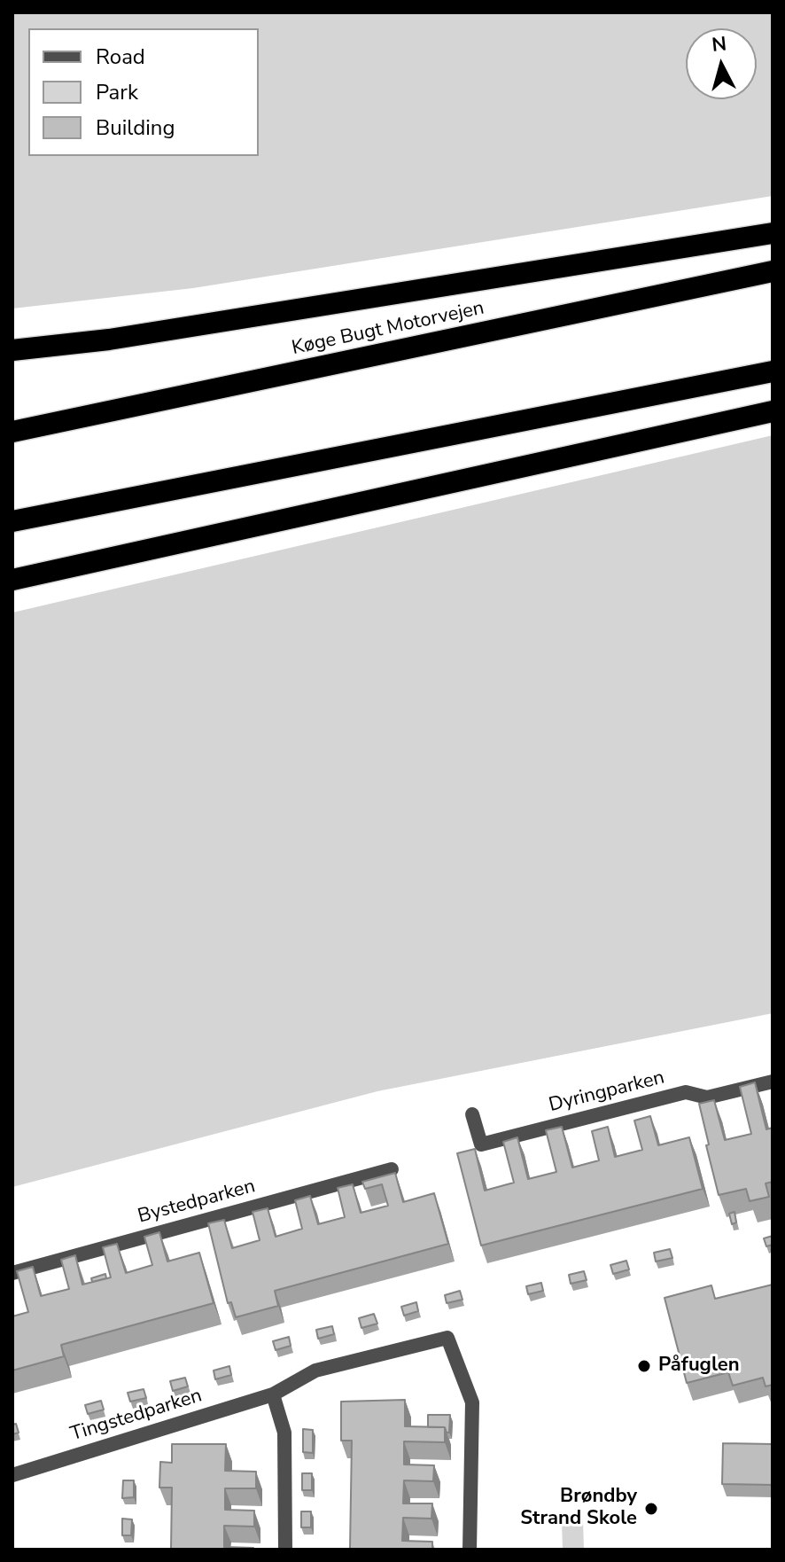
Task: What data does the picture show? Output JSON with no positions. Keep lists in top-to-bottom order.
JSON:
{
  "streets": {
    "highway": ["Køge Bugt Motorvejen"],
    "street": ["Dyringparken", "Bystedparken", "Tingstedparken"]
  },
  "places": ["Påfuglen", "Brøndby Strand Skole"],
  "legend": ["Road", "Park", "Building"],
  "north": "top"
}
